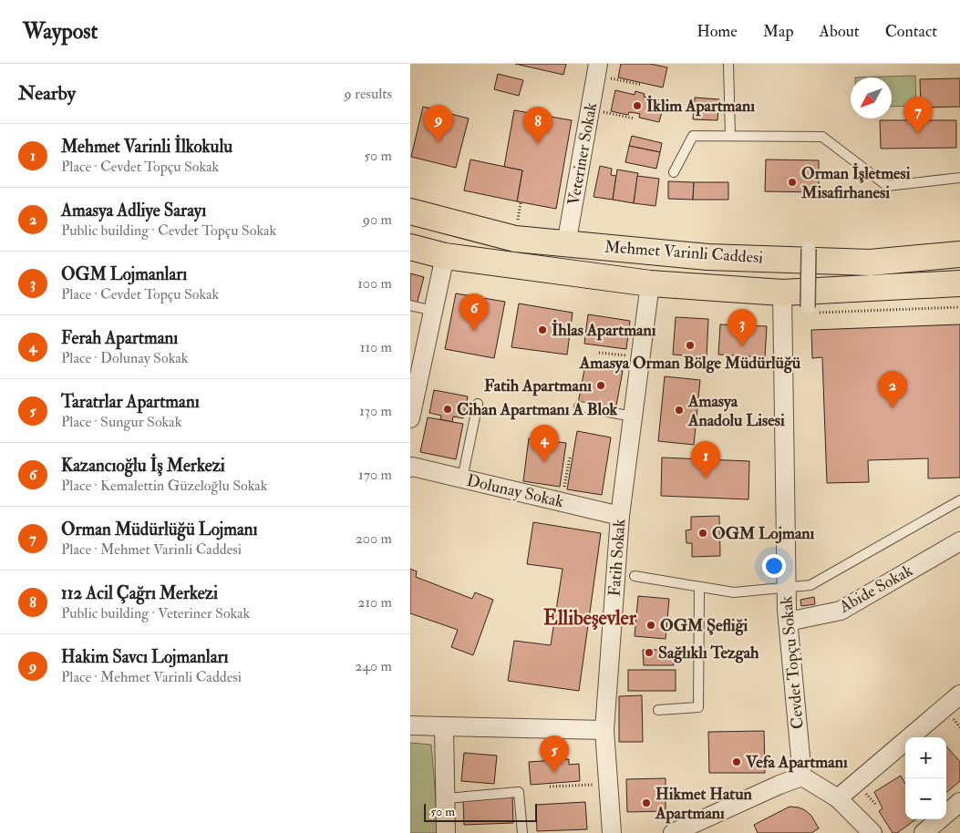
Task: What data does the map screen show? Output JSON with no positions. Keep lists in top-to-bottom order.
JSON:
{
  "streets": {
    "main road": ["Mehmet Varinli Caddesi"],
    "street": [
      "Veteriner Sokak",
      "Dolunay Sokak",
      "Fatih Sokak",
      "Abide Sokak",
      "Cevdet Topçu Sokak"
    ]
  },
  "crossings": [
    ["Veteriner Sokak", "Mehmet Varinli Caddesi"],
    ["Mehmet Varinli Caddesi", "Fatih Sokak"],
    ["Mehmet Varinli Caddesi", "Cevdet Topçu Sokak"],
    ["Dolunay Sokak", "Fatih Sokak"],
    ["Abide Sokak", "Cevdet Topçu Sokak"]
  ],
  "districts": ["Ellibeşevler"],
  "places": [
    "İklim Apartmanı",
    "Orman İşletmesi Misafirhanesi",
    "İhlas Apartmanı",
    "Amasya Orman Bölge Müdürlüğü",
    "Fatih Apartmanı",
    "Cihan Apartmanı A Blok",
    "Amasya Anadolu Lisesi",
    "OGM Lojmanı",
    "OGM Şefliği",
    "Sağlıklı Tezgah",
    "Vefa Apartmanı",
    "Hikmet Hatun Apartmanı"
  ],
  "scale_bar": "50 m",
  "north": "bottom left",
  "page": {
    "header": "Waypost",
    "nav": [
      "Home",
      "Map",
      "About",
      "Contact"
    ],
    "heading": ["Nearby", "9 results"],
    "pins": [
      "7",
      "9",
      "8",
      "6",
      "3",
      "2",
      "4",
      "1",
      "5"
    ],
    "list": [
      {
        "mark": "1",
        "name": "Mehmet Varinli İlkokulu",
        "note": "Place · Cevdet Topçu Sokak",
        "value": "50 m"
      },
      {
        "mark": "2",
        "name": "Amasya Adliye Sarayı",
        "note": "Public building · Cevdet Topçu Sokak",
        "value": "90 m"
      },
      {
        "mark": "3",
        "name": "OGM Lojmanları",
        "note": "Place · Cevdet Topçu Sokak",
        "value": "100 m"
      },
      {
        "mark": "4",
        "name": "Ferah Apartmanı",
        "note": "Place · Dolunay Sokak",
        "value": "110 m"
      },
      {
        "mark": "5",
        "name": "Taratrlar Apartmanı",
        "note": "Place · Sungur Sokak",
        "value": "130 m"
      },
      {
        "mark": "6",
        "name": "Kazancıoğlu İş Merkezi",
        "note": "Place · Kemalettin Güzeloğlu Sokak",
        "value": "170 m"
      },
      {
        "mark": "7",
        "name": "Orman Müdürlüğü Lojmanı",
        "note": "Place · Mehmet Varinli Caddesi",
        "value": "200 m"
      },
      {
        "mark": "8",
        "name": "112 Acil Çağrı Merkezi",
        "note": "Public building · Veteriner Sokak",
        "value": "210 m"
      },
      {
        "mark": "9",
        "name": "Hakim Savcı Lojmanları",
        "note": "Place · Mehmet Varinli Caddesi",
        "value": "240 m"
      }
    ],
    "map_buttons": ["+", "−"],
    "scale": "50 m"
  }
}
